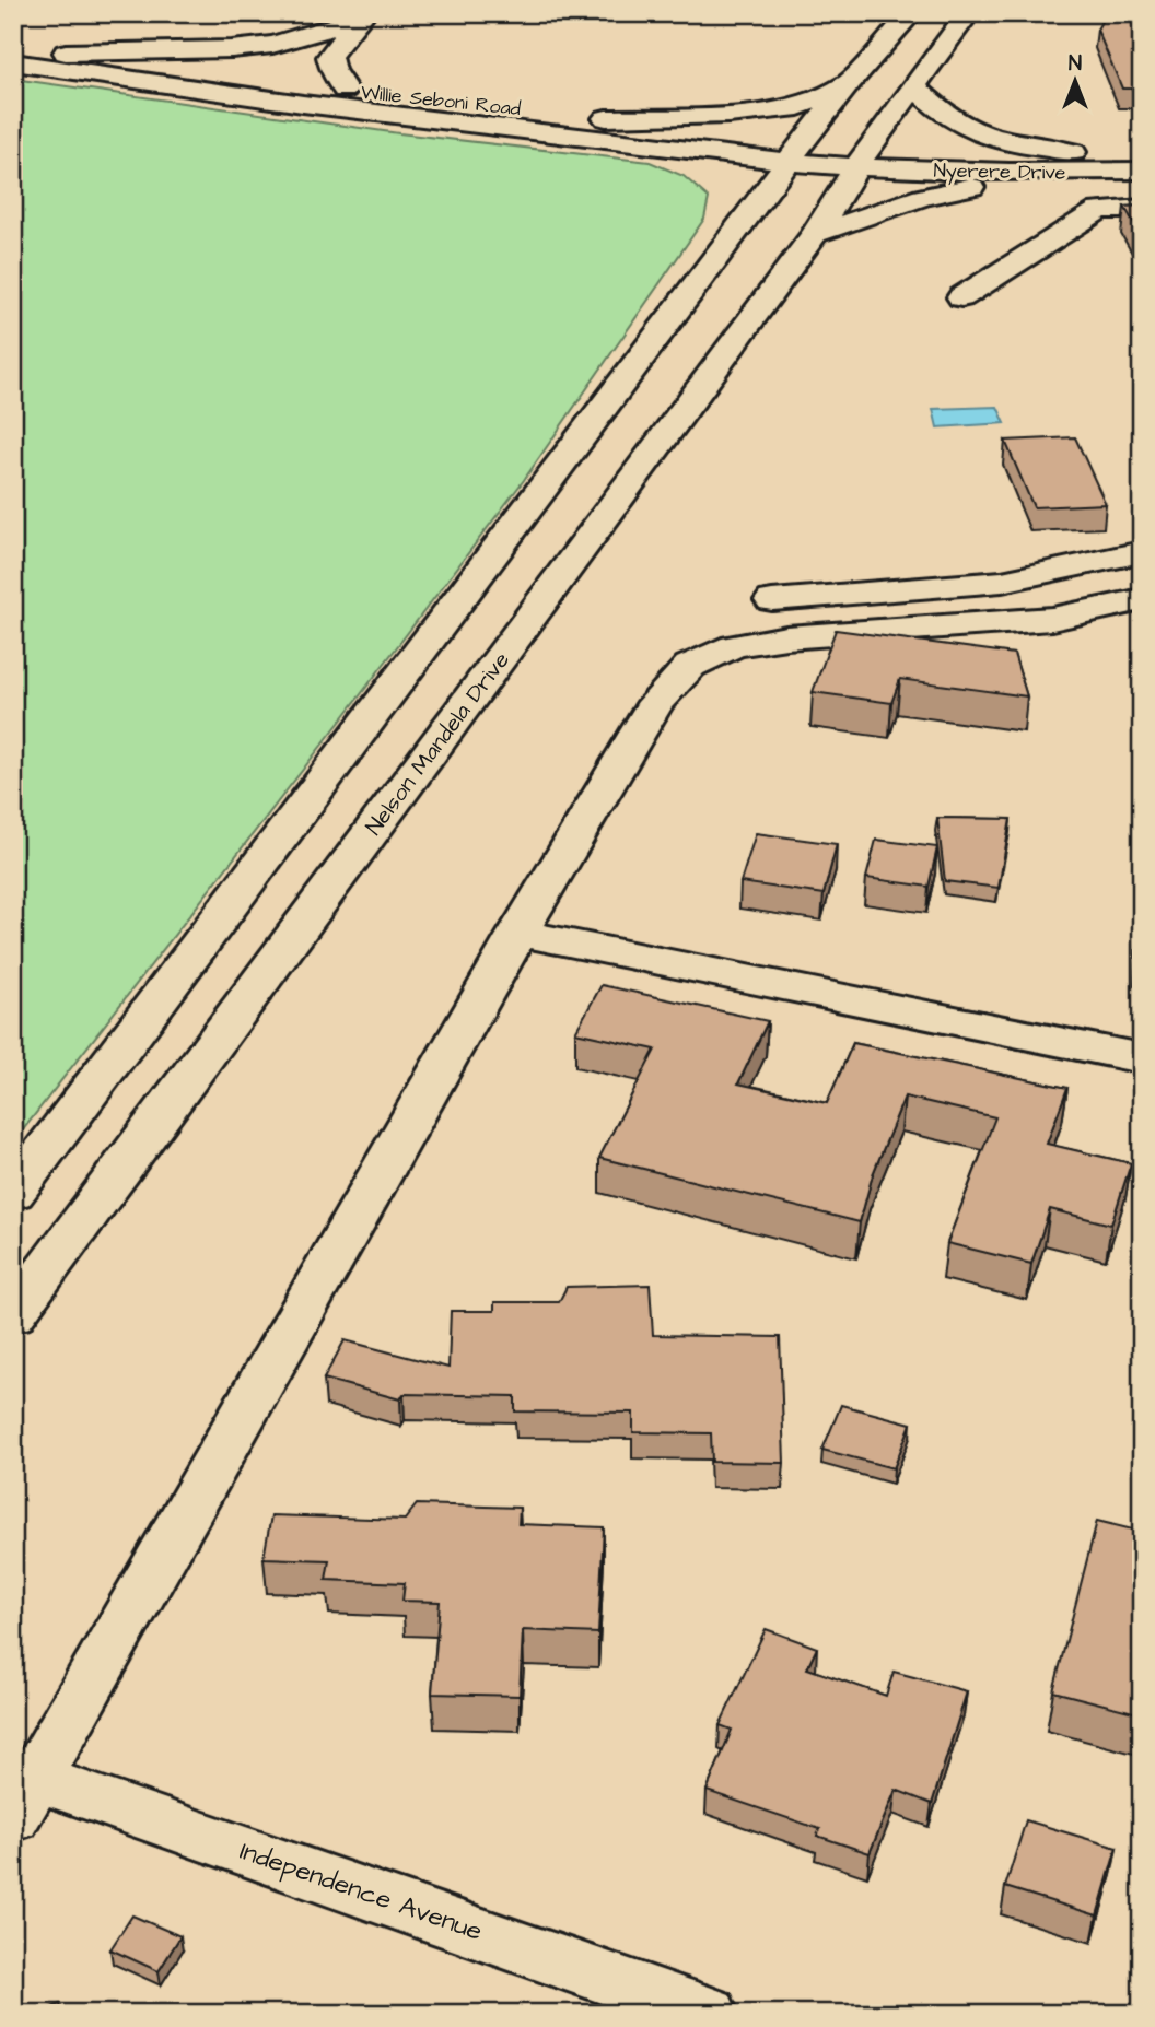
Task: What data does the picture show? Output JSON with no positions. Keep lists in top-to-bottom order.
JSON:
{
  "streets": {
    "main road": [
      "Willie Seboni Road",
      "Nyerere Drive",
      "Nelson Mandela Drive",
      "Independence Avenue"
    ]
  },
  "crossings": [
    ["Willie Seboni Road", "Nyerere Drive"],
    ["Willie Seboni Road", "Nelson Mandela Drive"],
    ["Nyerere Drive", "Nelson Mandela Drive"]
  ],
  "north": "top"
}
